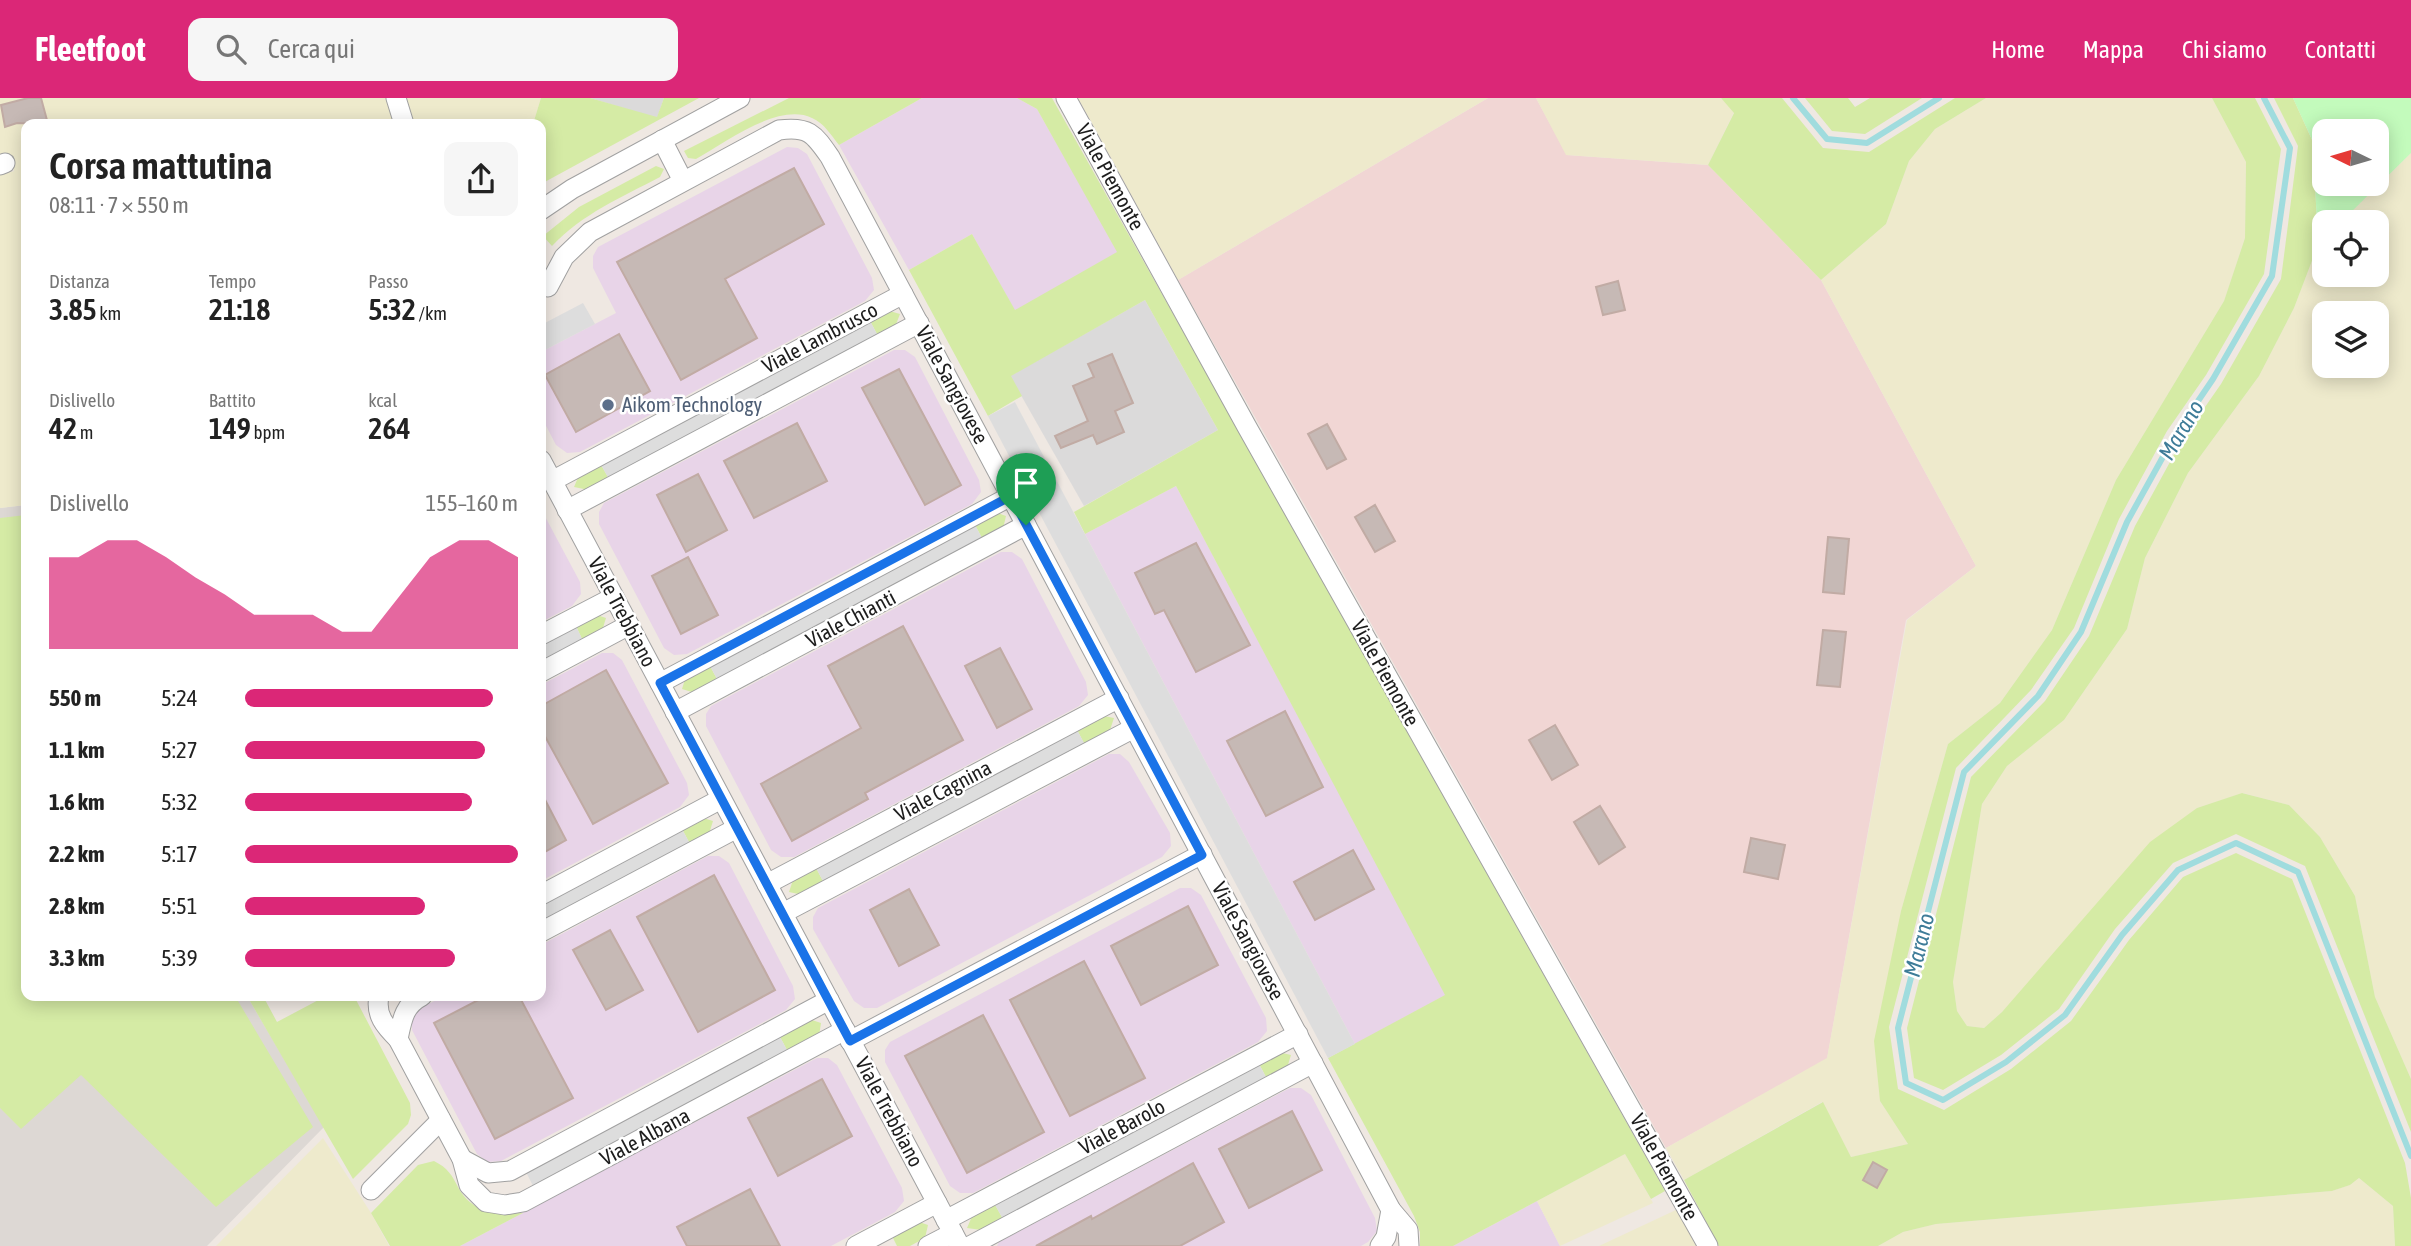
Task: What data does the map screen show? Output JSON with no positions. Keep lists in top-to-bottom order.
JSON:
{
  "streets": {
    "street": [
      "Viale Piemonte",
      "Viale Lambrusco",
      "Viale Sangiovese",
      "Viale Trebbiano",
      "Viale Chianti",
      "Viale Cagnina",
      "Viale Barolo",
      "Viale Albana"
    ]
  },
  "crossings": [
    ["Viale Lambrusco", "Viale Sangiovese"],
    ["Viale Lambrusco", "Viale Trebbiano"],
    ["Viale Sangiovese", "Viale Chianti"],
    ["Viale Sangiovese", "Viale Cagnina"],
    ["Viale Sangiovese", "Viale Barolo"],
    ["Viale Sangiovese", "Viale Albana"],
    ["Viale Trebbiano", "Viale Chianti"],
    ["Viale Trebbiano", "Viale Cagnina"],
    ["Viale Trebbiano", "Viale Barolo"],
    ["Viale Trebbiano", "Viale Albana"]
  ],
  "water": ["Marano"],
  "places": ["Aikom Technology"],
  "north": "left",
  "page": {
    "header": "Fleetfoot",
    "search": "Cerca qui",
    "nav": [
      "Home",
      "Mappa",
      "Chi siamo",
      "Contatti"
    ],
    "heading": ["Corsa mattutina", "08:11 · 7 × 550 m"],
    "stats": [
      ["Distanza", "3.85 km"],
      ["Tempo", "21:18"],
      ["Passo", "5:32 /km"],
      ["Dislivello", "42 m"],
      ["Battito", "149 bpm"],
      ["kcal", "264"]
    ],
    "chart": ["Dislivello", "155–160 m"],
    "list": [
      {
        "name": "550 m",
        "note": "5:24"
      },
      {
        "name": "1.1 km",
        "note": "5:27"
      },
      {
        "name": "1.6 km",
        "note": "5:32"
      },
      {
        "name": "2.2 km",
        "note": "5:17"
      },
      {
        "name": "2.8 km",
        "note": "5:51"
      },
      {
        "name": "3.3 km",
        "note": "5:39"
      }
    ]
  }
}
